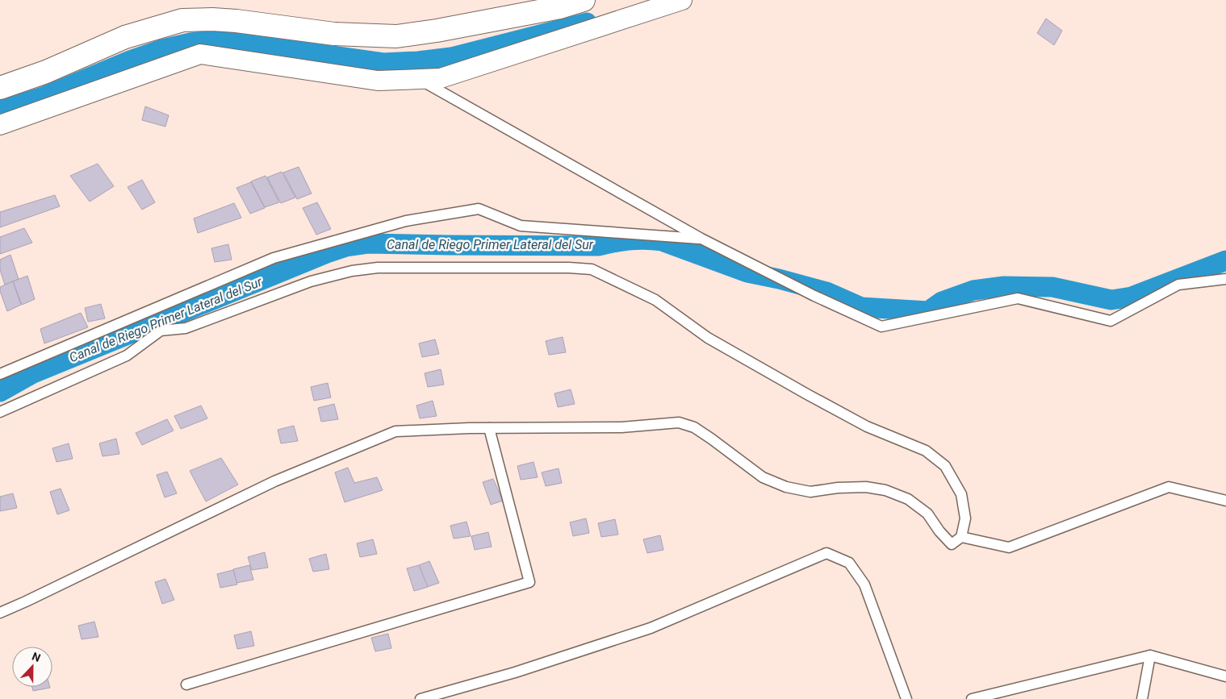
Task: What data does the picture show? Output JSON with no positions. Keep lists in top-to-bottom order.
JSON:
{
  "water": ["Canal de Riego Primer Lateral del Sur"],
  "north": "top"
}
